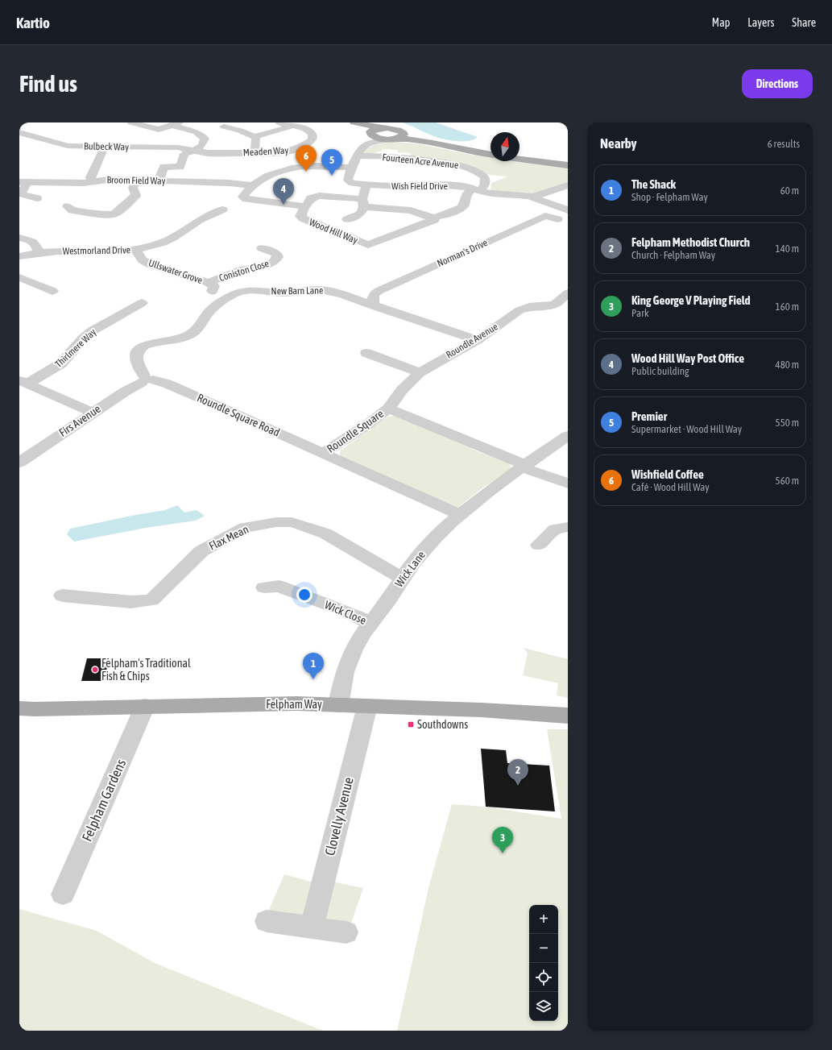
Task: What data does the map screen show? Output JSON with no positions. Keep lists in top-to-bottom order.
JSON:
{
  "streets": {
    "main road": ["Felpham Way"],
    "street": [
      "Bulbeck Way",
      "Meaden Way",
      "Fourteen Acre Avenue",
      "Broom Field Way",
      "Wish Field Drive",
      "Wood Hill Way",
      "Westmorland Drive",
      "Norman's Drive",
      "Coniston Close",
      "Ullswater Grove",
      "New Barn Lane",
      "Roundle Avenue",
      "Thirlmere Way",
      "Roundle Square Road",
      "Firs Avenue",
      "Roundle Square",
      "Flax Mean",
      "Wick Lane",
      "Wick Close",
      "Felpham Gardens",
      "Clovelly Avenue"
    ]
  },
  "crossings": [
    ["Bulbeck Way", "Meaden Way"],
    ["Fourteen Acre Avenue", "Wish Field Drive"],
    ["Broom Field Way", "Wood Hill Way"],
    ["Wish Field Drive", "Wood Hill Way"],
    ["Westmorland Drive", "Ullswater Grove"],
    ["Norman's Drive", "New Barn Lane"],
    ["Coniston Close", "Ullswater Grove"],
    ["New Barn Lane", "Roundle Avenue"],
    ["New Barn Lane", "Roundle Square Road"],
    ["New Barn Lane", "Firs Avenue"],
    ["Roundle Avenue", "Roundle Square"],
    ["Roundle Square Road", "Firs Avenue"],
    ["Roundle Square Road", "Roundle Square"],
    ["Roundle Square", "Wick Lane"],
    ["Flax Mean", "Wick Lane"],
    ["Wick Lane", "Wick Close"],
    ["Wick Lane", "Felpham Way"],
    ["Felpham Way", "Felpham Gardens"],
    ["Felpham Way", "Clovelly Avenue"]
  ],
  "places": {
    "other": ["Felpham's Traditional Fish & Chips"],
    "transit": ["Southdowns"]
  },
  "north": "top",
  "page": {
    "header": "Kartio",
    "nav": ["Map", "Layers", "Share"],
    "buttons": "Directions",
    "title": "Find us",
    "heading": ["Nearby", "6 results"],
    "pins": [
      "6",
      "5",
      "4",
      "1",
      "2",
      "3"
    ],
    "list": [
      {
        "mark": "1",
        "name": "The Shack",
        "note": "Shop · Felpham Way",
        "value": "60 m"
      },
      {
        "mark": "2",
        "name": "Felpham Methodist Church",
        "note": "Church · Felpham Way",
        "value": "140 m"
      },
      {
        "mark": "3",
        "name": "King George V Playing Field",
        "note": "Park",
        "value": "160 m"
      },
      {
        "mark": "4",
        "name": "Wood Hill Way Post Office",
        "note": "Public building",
        "value": "480 m"
      },
      {
        "mark": "5",
        "name": "Premier",
        "note": "Supermarket · Wood Hill Way",
        "value": "550 m"
      },
      {
        "mark": "6",
        "name": "Wishfield Coffee",
        "note": "Café · Wood Hill Way",
        "value": "560 m"
      }
    ],
    "map_buttons": ["+", "−"]
  }
}
